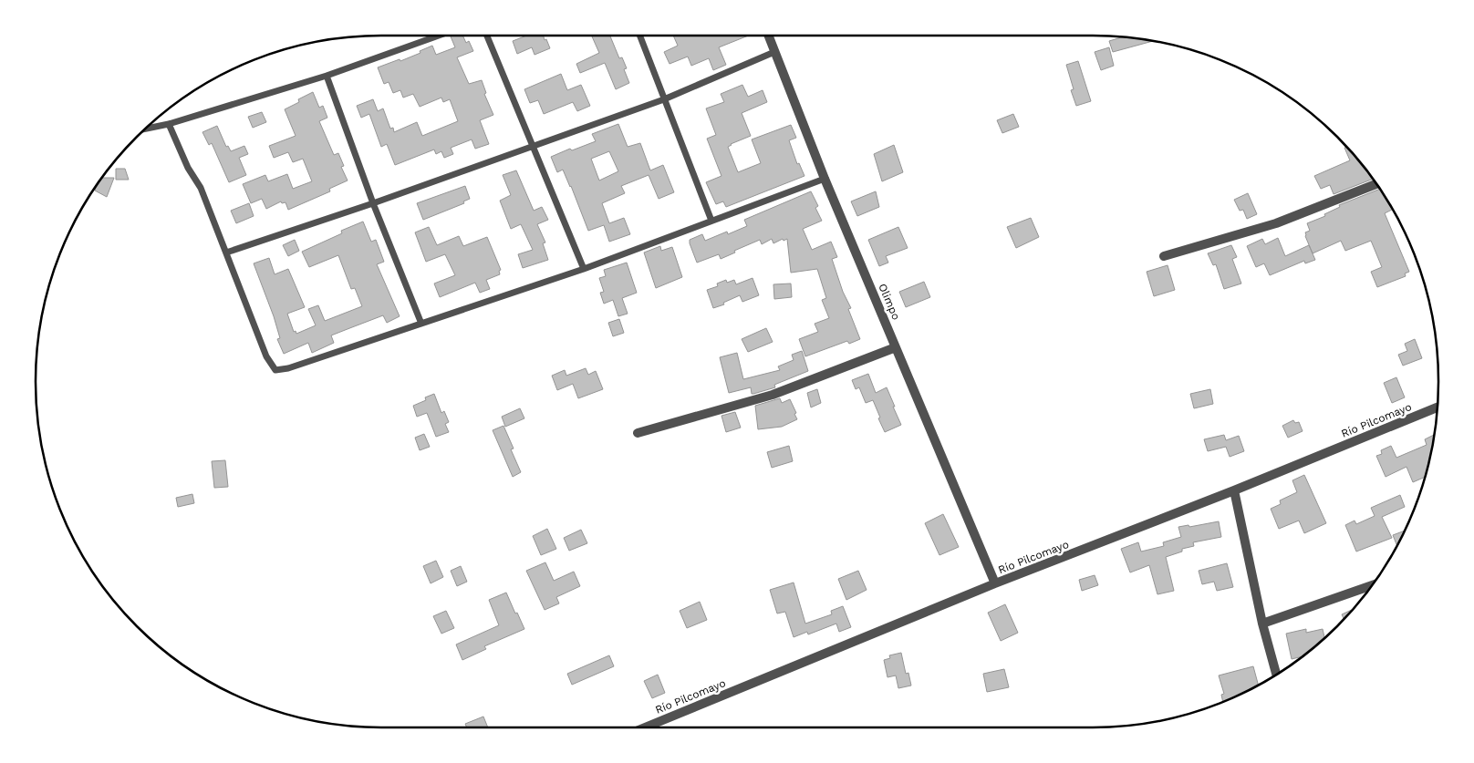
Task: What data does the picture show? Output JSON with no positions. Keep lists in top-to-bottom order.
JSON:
{
  "streets": {
    "street": ["Olimpo", "Río Pilcomayo"]
  },
  "crossings": [
    ["Olimpo", "Río Pilcomayo"]
  ]
}
